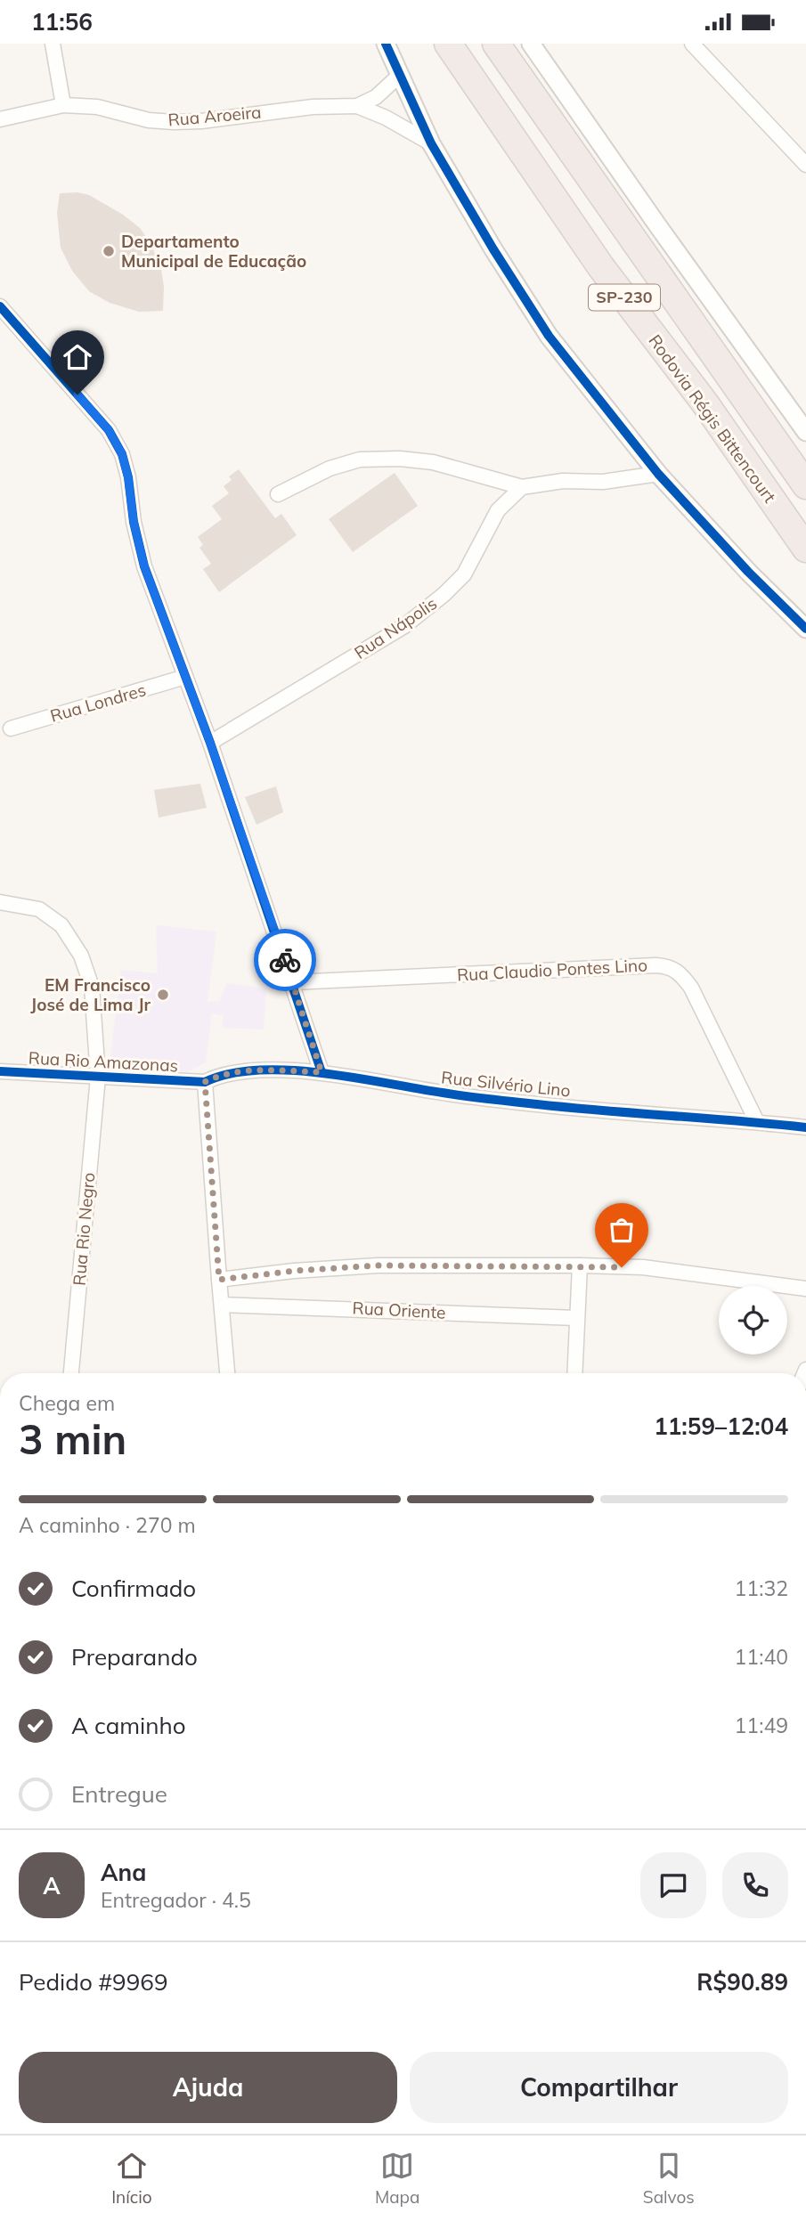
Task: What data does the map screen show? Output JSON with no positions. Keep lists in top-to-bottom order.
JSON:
{
  "streets": {
    "highway": ["SP-230", "Rodovia Régis Bittencourt"],
    "street": [
      "Rua Aroeira",
      "Rua Nápolis",
      "Rua Londres",
      "Rua Claudio Pontes Lino",
      "Rua Rio Amazonas",
      "Rua Silvério Lino",
      "Rua Rio Negro",
      "Rua Oriente"
    ]
  },
  "crossings": [
    ["Rua Claudio Pontes Lino", "Rua Silvério Lino"],
    ["Rua Rio Amazonas", "Rua Silvério Lino"],
    ["Rua Rio Amazonas", "Rua Rio Negro"]
  ],
  "places": ["Departamento Municipal de Educação", "EM Francisco José de Lima Jr"],
  "page": {
    "status": "11:56",
    "heading": ["3 min", "Chega em", "11:59–12:04"],
    "panel": [
      "Ana",
      "Entregador · 4.5",
      "Pedido #9969",
      "R$90.89"
    ],
    "bar": "A caminho · 270 m",
    "list": [
      ["Confirmado", "11:32"],
      ["Preparando", "11:40"],
      ["A caminho", "11:49"],
      "Entregue"
    ],
    "round": "A",
    "buttons": ["Ajuda", "Compartilhar"],
    "tabs": ["Início", "Mapa", "Salvos"]
  }
}
